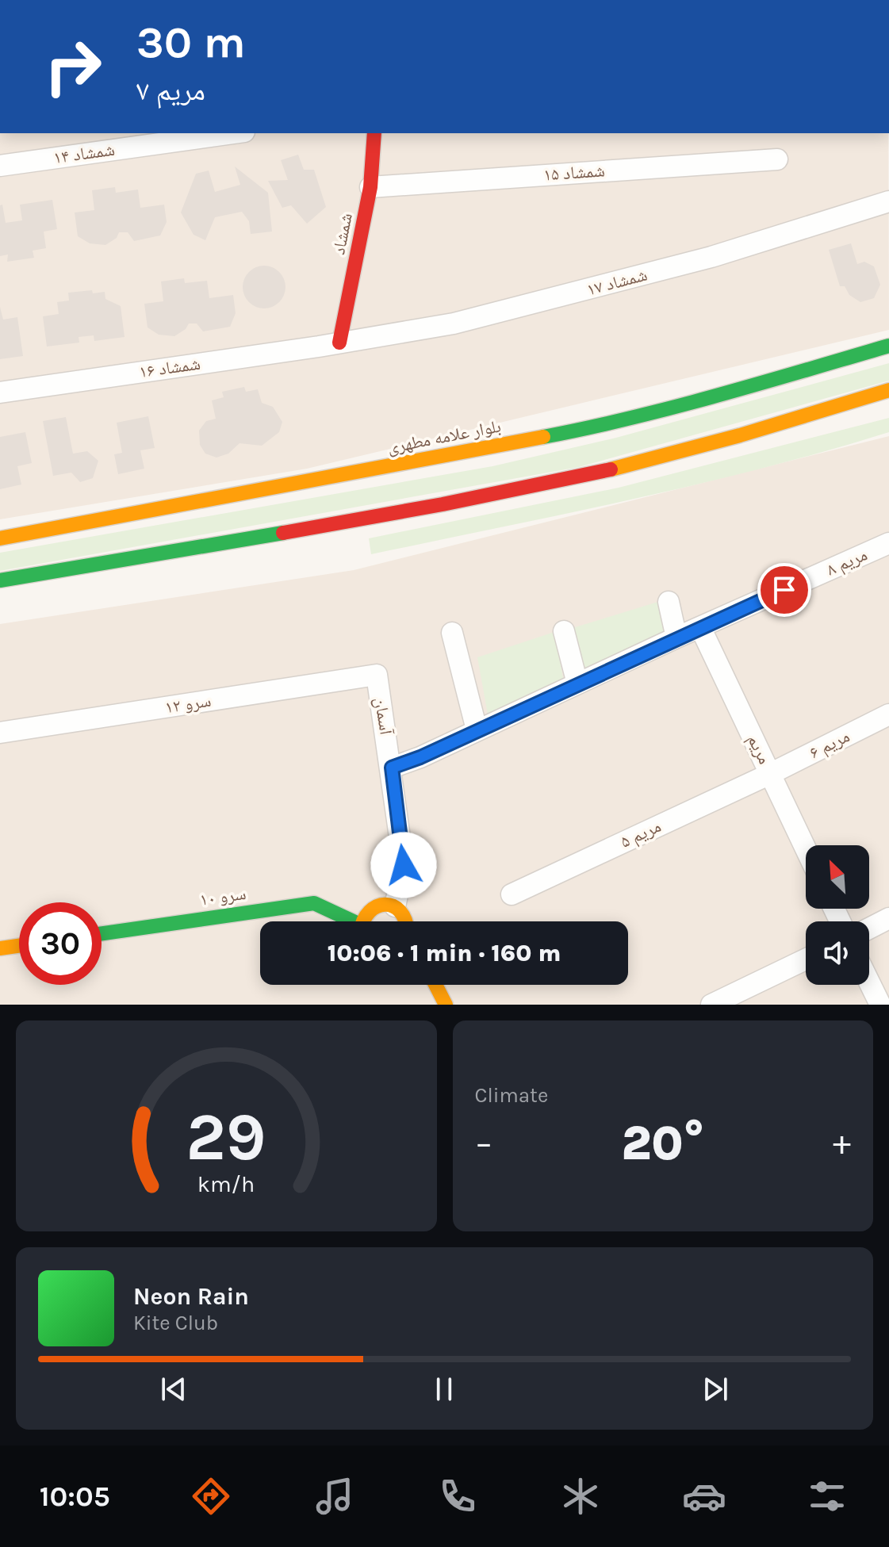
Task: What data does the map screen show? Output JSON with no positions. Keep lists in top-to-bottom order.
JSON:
{
  "streets": {
    "main road": ["شمشاد", "بلوار علامه مطهری", "سرو ۱۰"],
    "street": [
      "شمشاد ۱۴",
      "شمشاد ۱۵",
      "شمشاد ۱۷",
      "شمشاد ۱۶",
      "مریم ۸",
      "سرو ۱۲",
      "آسمان",
      "مریم ۶",
      "مریم",
      "مریم ۵"
    ]
  },
  "crossings": [
    ["شمشاد ۱۵", "شمشاد"],
    ["شمشاد", "شمشاد ۱۷"],
    ["شمشاد", "شمشاد ۱۶"],
    ["شمشاد ۱۷", "شمشاد ۱۶"],
    ["مریم ۸", "آسمان"],
    ["مریم ۸", "مریم"],
    ["سرو ۱۲", "آسمان"],
    ["مریم ۶", "مریم"],
    ["مریم ۶", "مریم ۵"],
    ["مریم", "مریم ۵"]
  ],
  "north": "top left",
  "page": {
    "turn": ["30 m", "مریم ۷"],
    "limit": "30",
    "trip": "10:06 · 1 min · 160 m",
    "tile": "Climate",
    "heat": ["−", "20°", "+"],
    "song": ["Neon Rain", "Kite Club"],
    "tabs": "10:05",
    "gauge": ["29", "km/h"]
  }
}
